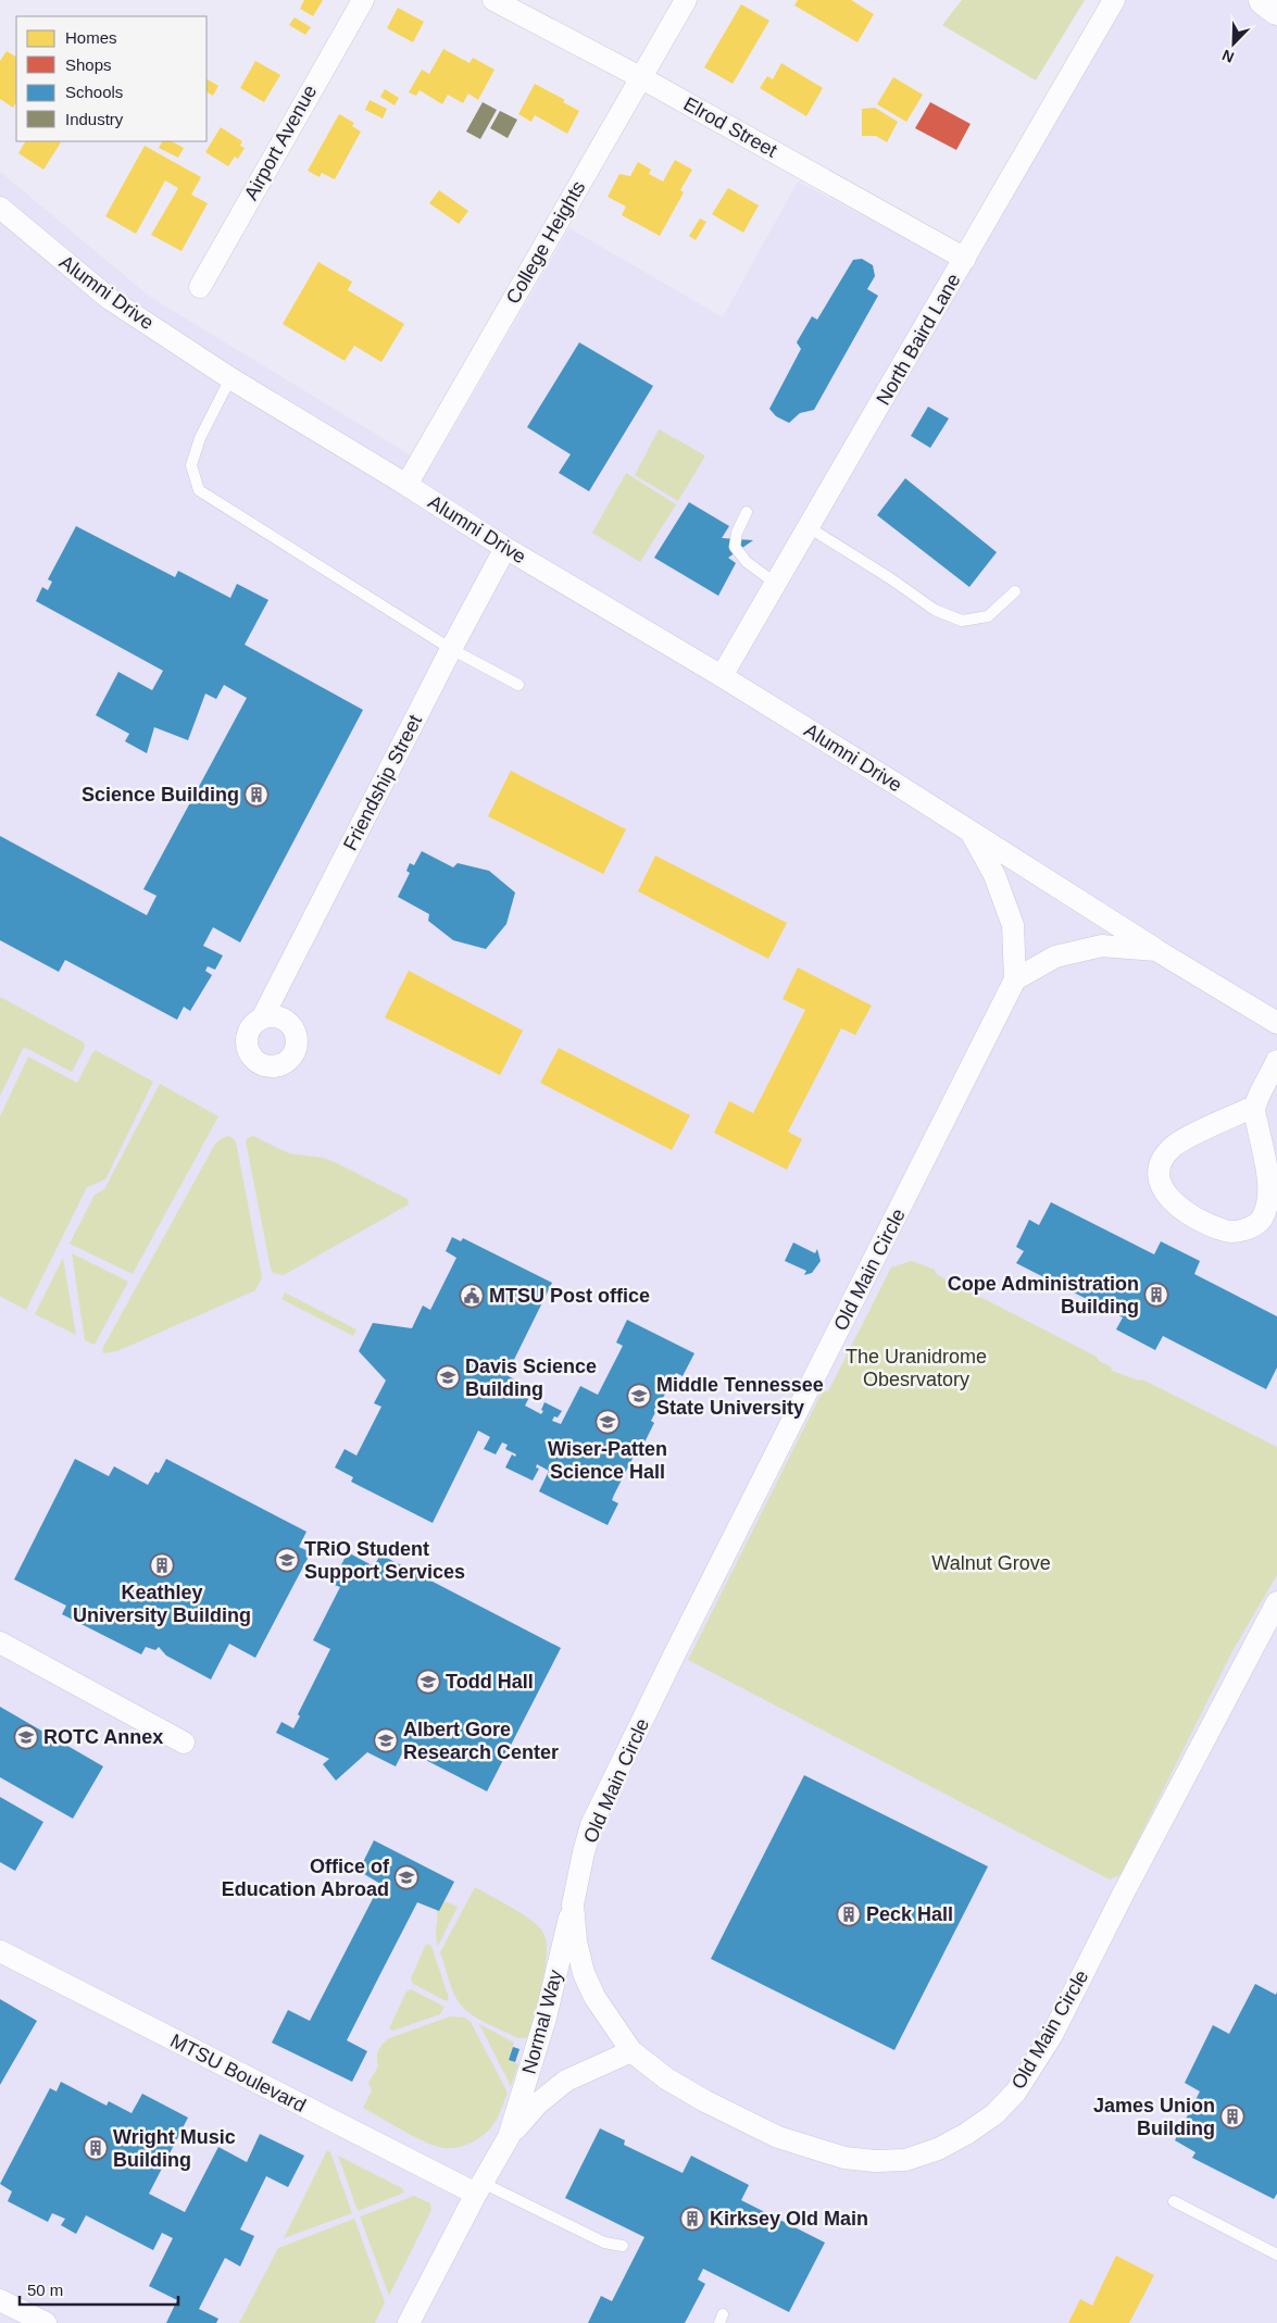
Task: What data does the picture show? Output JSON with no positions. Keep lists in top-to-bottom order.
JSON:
{
  "streets": {
    "street": [
      "Elrod Street",
      "Airport Avenue",
      "College Heights",
      "Alumni Drive",
      "North Baird Lane",
      "Friendship Street",
      "Old Main Circle",
      "Normal Way",
      "MTSU Boulevard"
    ]
  },
  "crossings": [
    ["Elrod Street", "College Heights"],
    ["Elrod Street", "North Baird Lane"],
    ["College Heights", "Alumni Drive"],
    ["Alumni Drive", "North Baird Lane"],
    ["Alumni Drive", "Friendship Street"],
    ["Alumni Drive", "Old Main Circle"],
    ["Old Main Circle", "Normal Way"],
    ["Normal Way", "MTSU Boulevard"]
  ],
  "parks": ["The Uranidrome Obesrvatory", "Walnut Grove"],
  "places": {
    "building": [
      "Science Building",
      "Cope Administration Building",
      "Keathley University Building",
      "Peck Hall",
      "James Union Building",
      "Wright Music Building",
      "Kirksey Old Main"
    ],
    "public building": ["MTSU Post office"],
    "school or university": [
      "Davis Science Building",
      "Middle Tennessee State University",
      "Wiser-Patten Science Hall",
      "TRiO Student Support Services",
      "Todd Hall",
      "ROTC Annex",
      "Albert Gore Research Center",
      "Office of Education Abroad"
    ]
  },
  "legend": [
    "Homes",
    "Shops",
    "Schools",
    "Industry"
  ],
  "scale_bar": "50 m",
  "north": "bottom left"
}
